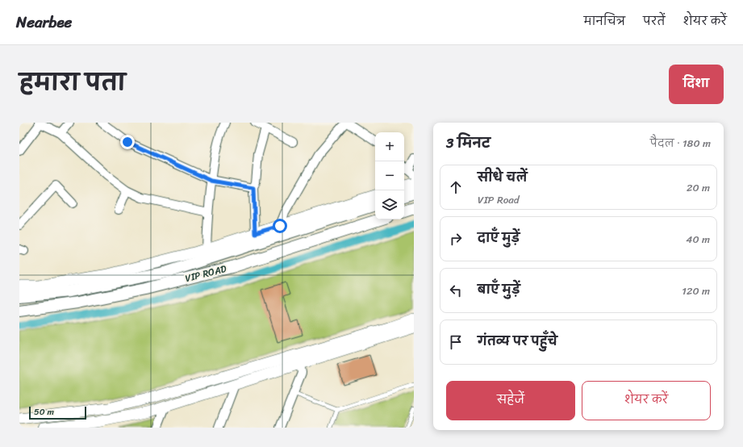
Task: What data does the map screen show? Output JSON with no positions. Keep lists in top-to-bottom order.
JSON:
{
  "streets": {
    "main road": ["VIP ROAD"]
  },
  "scale_bar": "50 m",
  "page": {
    "header": "Nearbee",
    "nav": ["मानचित्र", "परतें", "शेयर करें"],
    "title": "हमारा पता",
    "buttons": [
      "दिशा",
      ["सहेजें", "शेयर करें"]
    ],
    "heading": ["3 मिनट", "पैदल · 180 m"],
    "map_buttons": ["+", "−"],
    "list": [
      ["सीधे चलें", "VIP Road", "20 m"],
      ["दाएँ मुड़ें", "40 m"],
      ["बाएँ मुड़ें", "120 m"],
      "गंतव्य पर पहुँचे"
    ],
    "scale": "50 m"
  }
}
